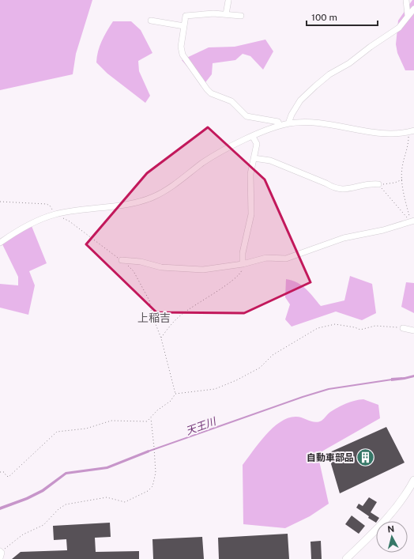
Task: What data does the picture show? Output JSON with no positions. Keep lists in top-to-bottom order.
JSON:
{
  "districts": ["上稲吉"],
  "water": ["天王川"],
  "places": {
    "building": ["自動車部品"]
  },
  "scale_bar": "100 m",
  "north": "top"
}
